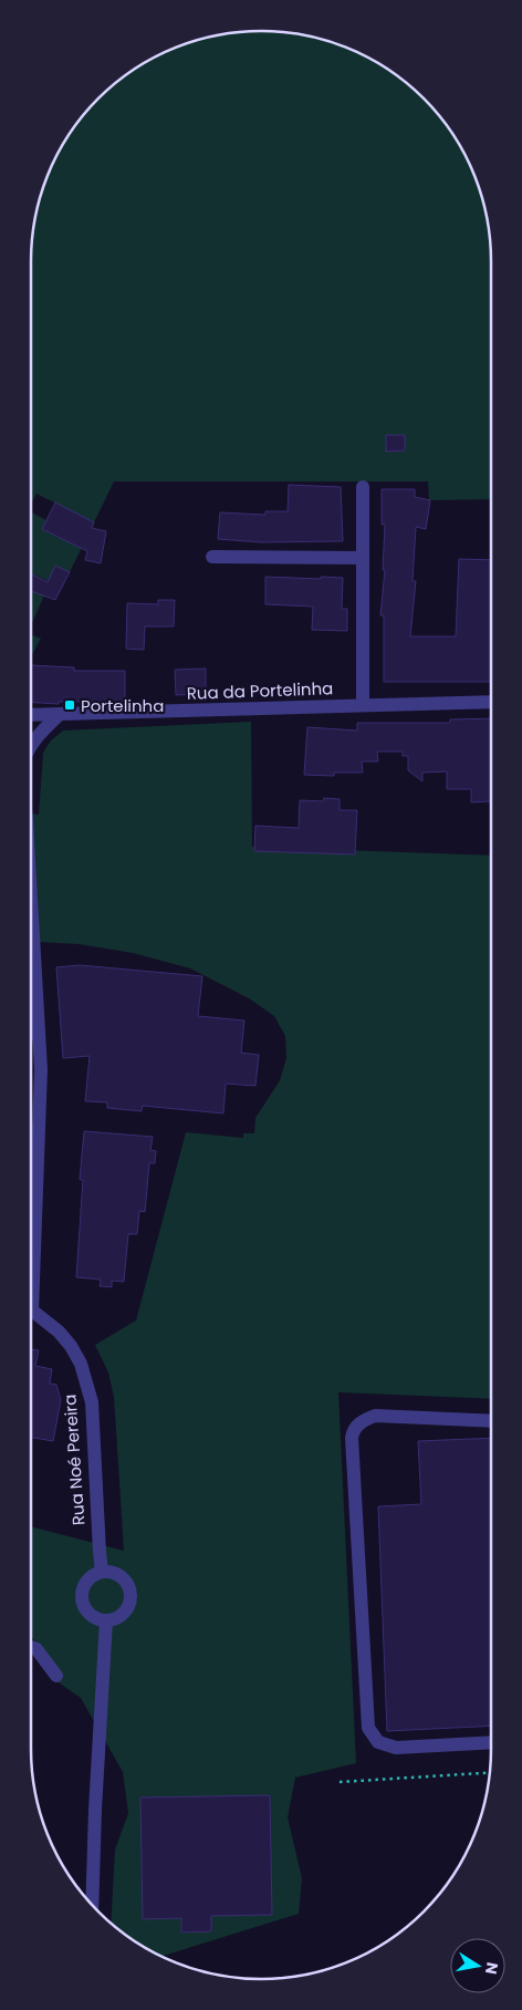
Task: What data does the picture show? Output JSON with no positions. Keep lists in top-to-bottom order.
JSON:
{
  "streets": {
    "street": ["Rua da Portelinha", "Rua Noé Pereira"]
  },
  "places": {
    "transit": ["Portelinha"]
  },
  "north": "right"
}
